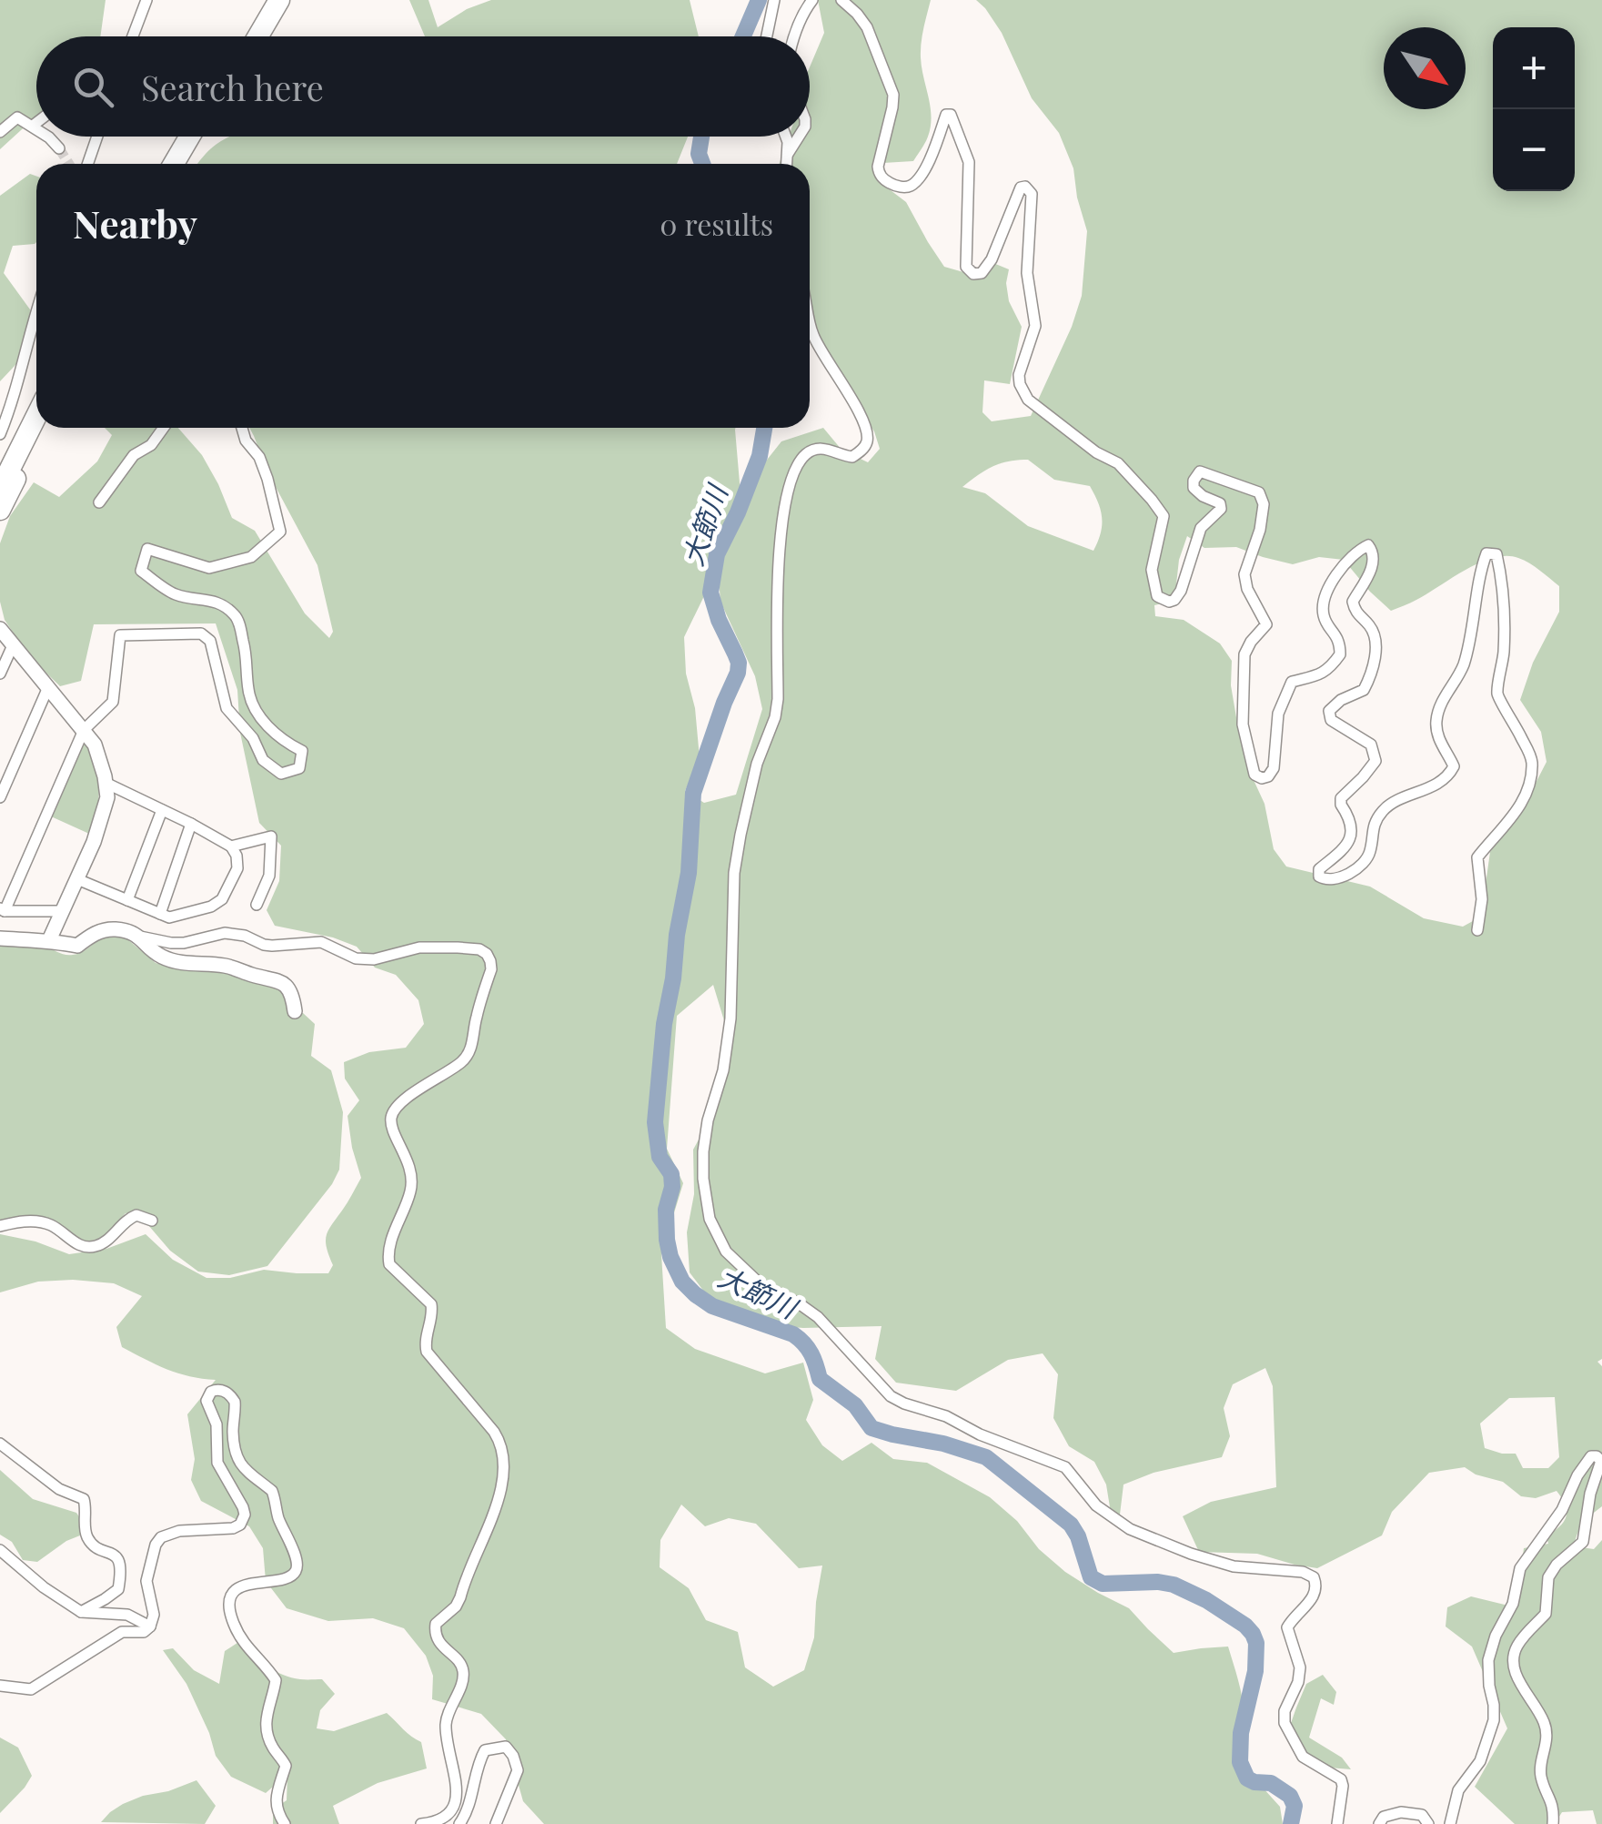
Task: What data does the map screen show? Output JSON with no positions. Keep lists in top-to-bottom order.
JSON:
{
  "water": ["大節川"],
  "north": "bottom right",
  "page": {
    "map_buttons": ["+", "−"],
    "search": "Search here",
    "heading": ["Nearby", "0 results"]
  }
}
